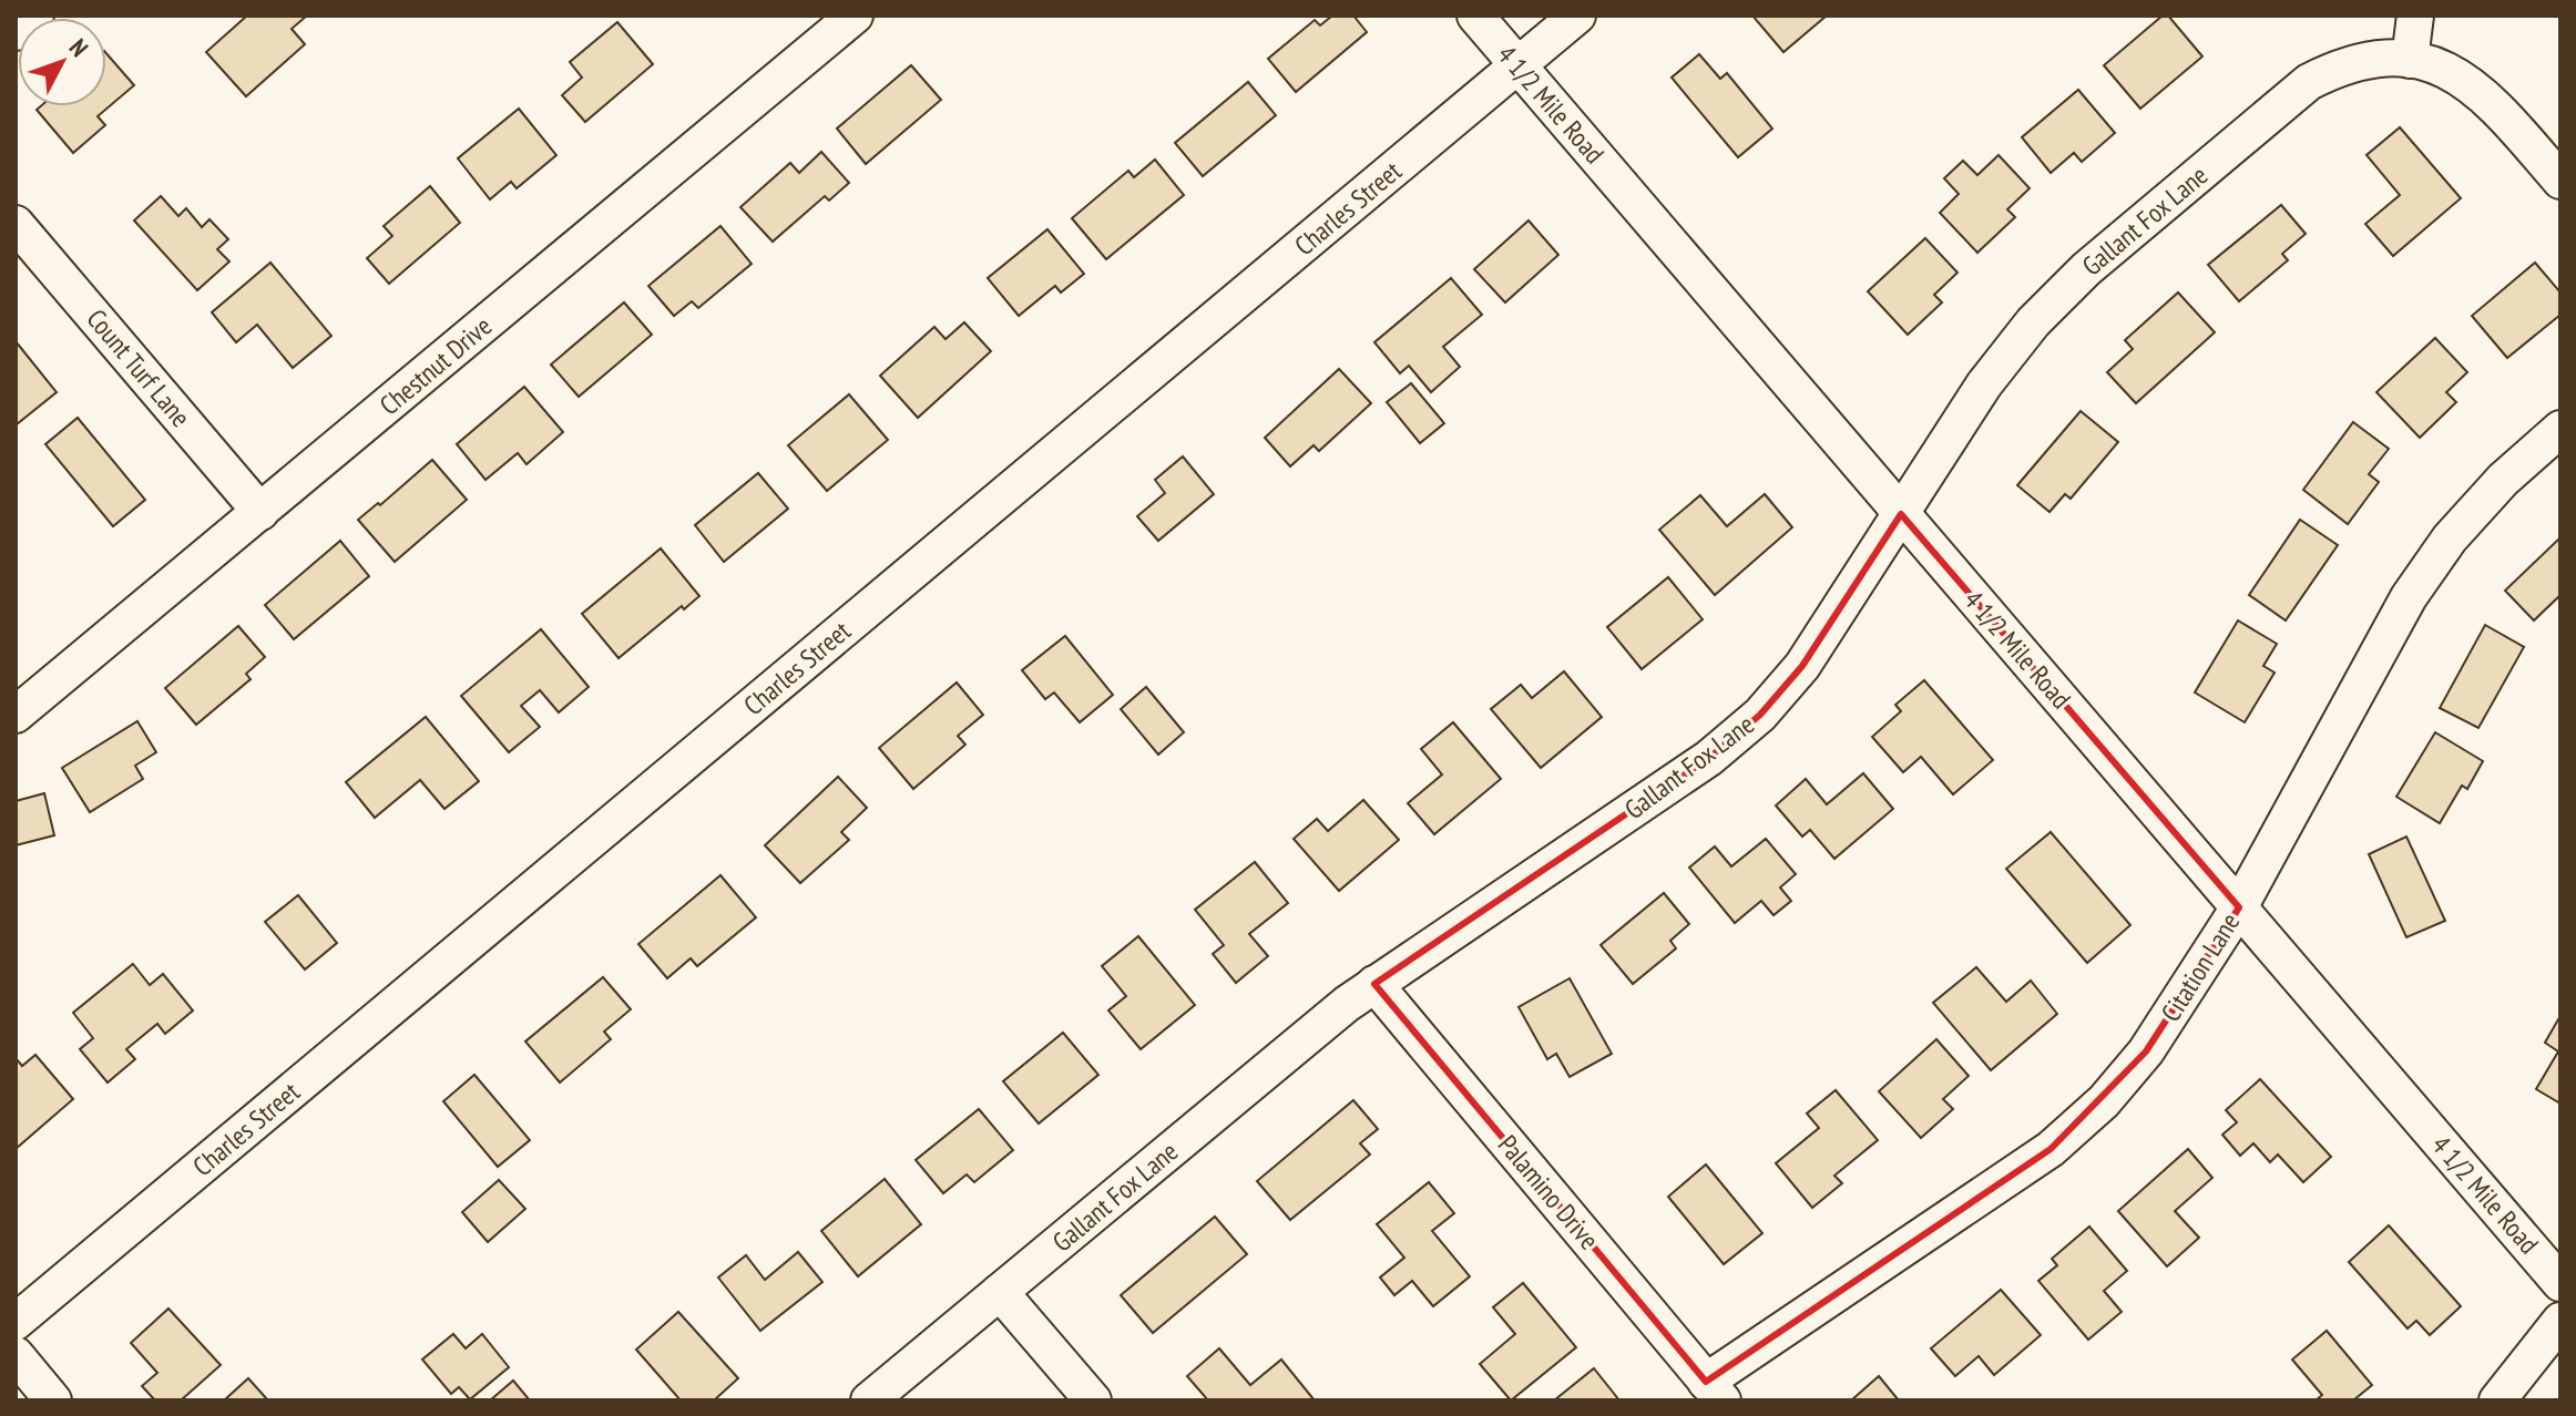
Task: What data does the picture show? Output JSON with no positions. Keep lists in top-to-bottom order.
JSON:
{
  "streets": {
    "street": [
      "4 1/2 Mile Road",
      "Charles Street",
      "Gallant Fox Lane",
      "Chestnut Drive",
      "Count Turf Lane",
      "Citation Lane",
      "Palamino Drive"
    ]
  },
  "crossings": [
    ["4 1/2 Mile Road", "Charles Street"],
    ["4 1/2 Mile Road", "Gallant Fox Lane"],
    ["4 1/2 Mile Road", "Citation Lane"],
    ["Gallant Fox Lane", "Palamino Drive"],
    ["Chestnut Drive", "Count Turf Lane"],
    ["Citation Lane", "Palamino Drive"]
  ],
  "north": "top right"
}
